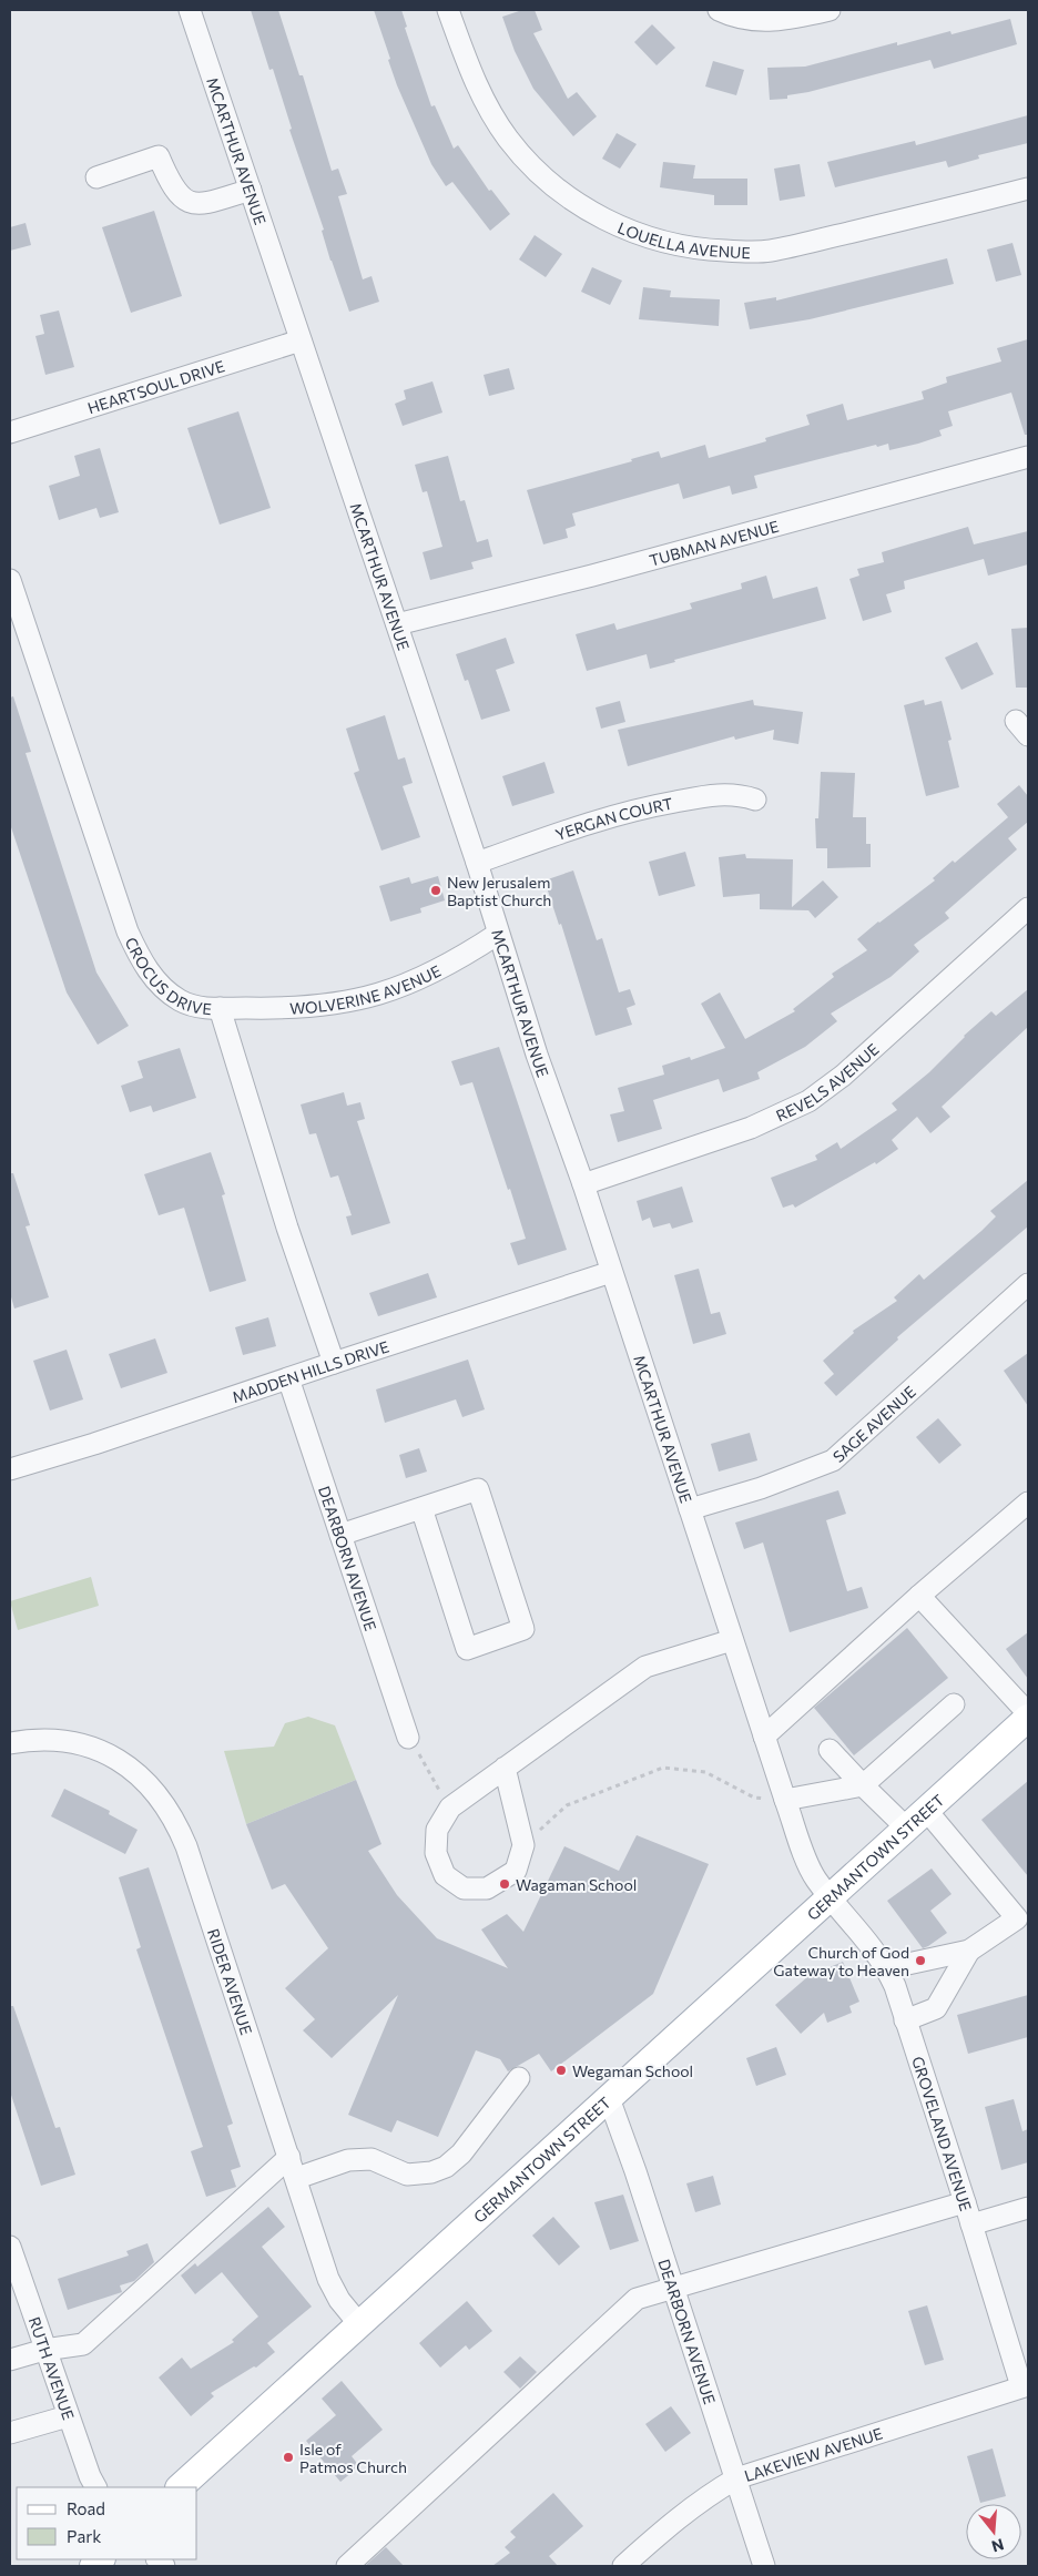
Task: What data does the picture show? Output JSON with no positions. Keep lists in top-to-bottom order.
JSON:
{
  "streets": {
    "main road": ["GERMANTOWN STREET"],
    "street": [
      "MCARTHUR AVENUE",
      "LOUELLA AVENUE",
      "HEARTSOUL DRIVE",
      "TUBMAN AVENUE",
      "YERGAN COURT",
      "CROCUS DRIVE",
      "WOLVERINE AVENUE",
      "REVELS AVENUE",
      "MADDEN HILLS DRIVE",
      "SAGE AVENUE",
      "DEARBORN AVENUE",
      "RIDER AVENUE",
      "GROVELAND AVENUE",
      "RUTH AVENUE",
      "LAKEVIEW AVENUE"
    ]
  },
  "crossings": [
    ["MCARTHUR AVENUE", "HEARTSOUL DRIVE"],
    ["MCARTHUR AVENUE", "TUBMAN AVENUE"],
    ["MCARTHUR AVENUE", "YERGAN COURT"],
    ["MCARTHUR AVENUE", "WOLVERINE AVENUE"],
    ["MCARTHUR AVENUE", "REVELS AVENUE"],
    ["MCARTHUR AVENUE", "MADDEN HILLS DRIVE"],
    ["MCARTHUR AVENUE", "SAGE AVENUE"],
    ["MCARTHUR AVENUE", "GERMANTOWN STREET"],
    ["MCARTHUR AVENUE", "GROVELAND AVENUE"],
    ["CROCUS DRIVE", "WOLVERINE AVENUE"],
    ["CROCUS DRIVE", "MADDEN HILLS DRIVE"],
    ["MADDEN HILLS DRIVE", "DEARBORN AVENUE"],
    ["DEARBORN AVENUE", "GERMANTOWN STREET"],
    ["DEARBORN AVENUE", "LAKEVIEW AVENUE"],
    ["GERMANTOWN STREET", "RIDER AVENUE"],
    ["GERMANTOWN STREET", "GROVELAND AVENUE"],
    ["GROVELAND AVENUE", "LAKEVIEW AVENUE"]
  ],
  "places": [
    "New Jerusalem Baptist Church",
    "Wagaman School",
    "Church of God Gateway to Heaven",
    "Wegaman School",
    "Isle of Patmos Church"
  ],
  "legend": ["Road", "Park"],
  "north": "bottom"
}
